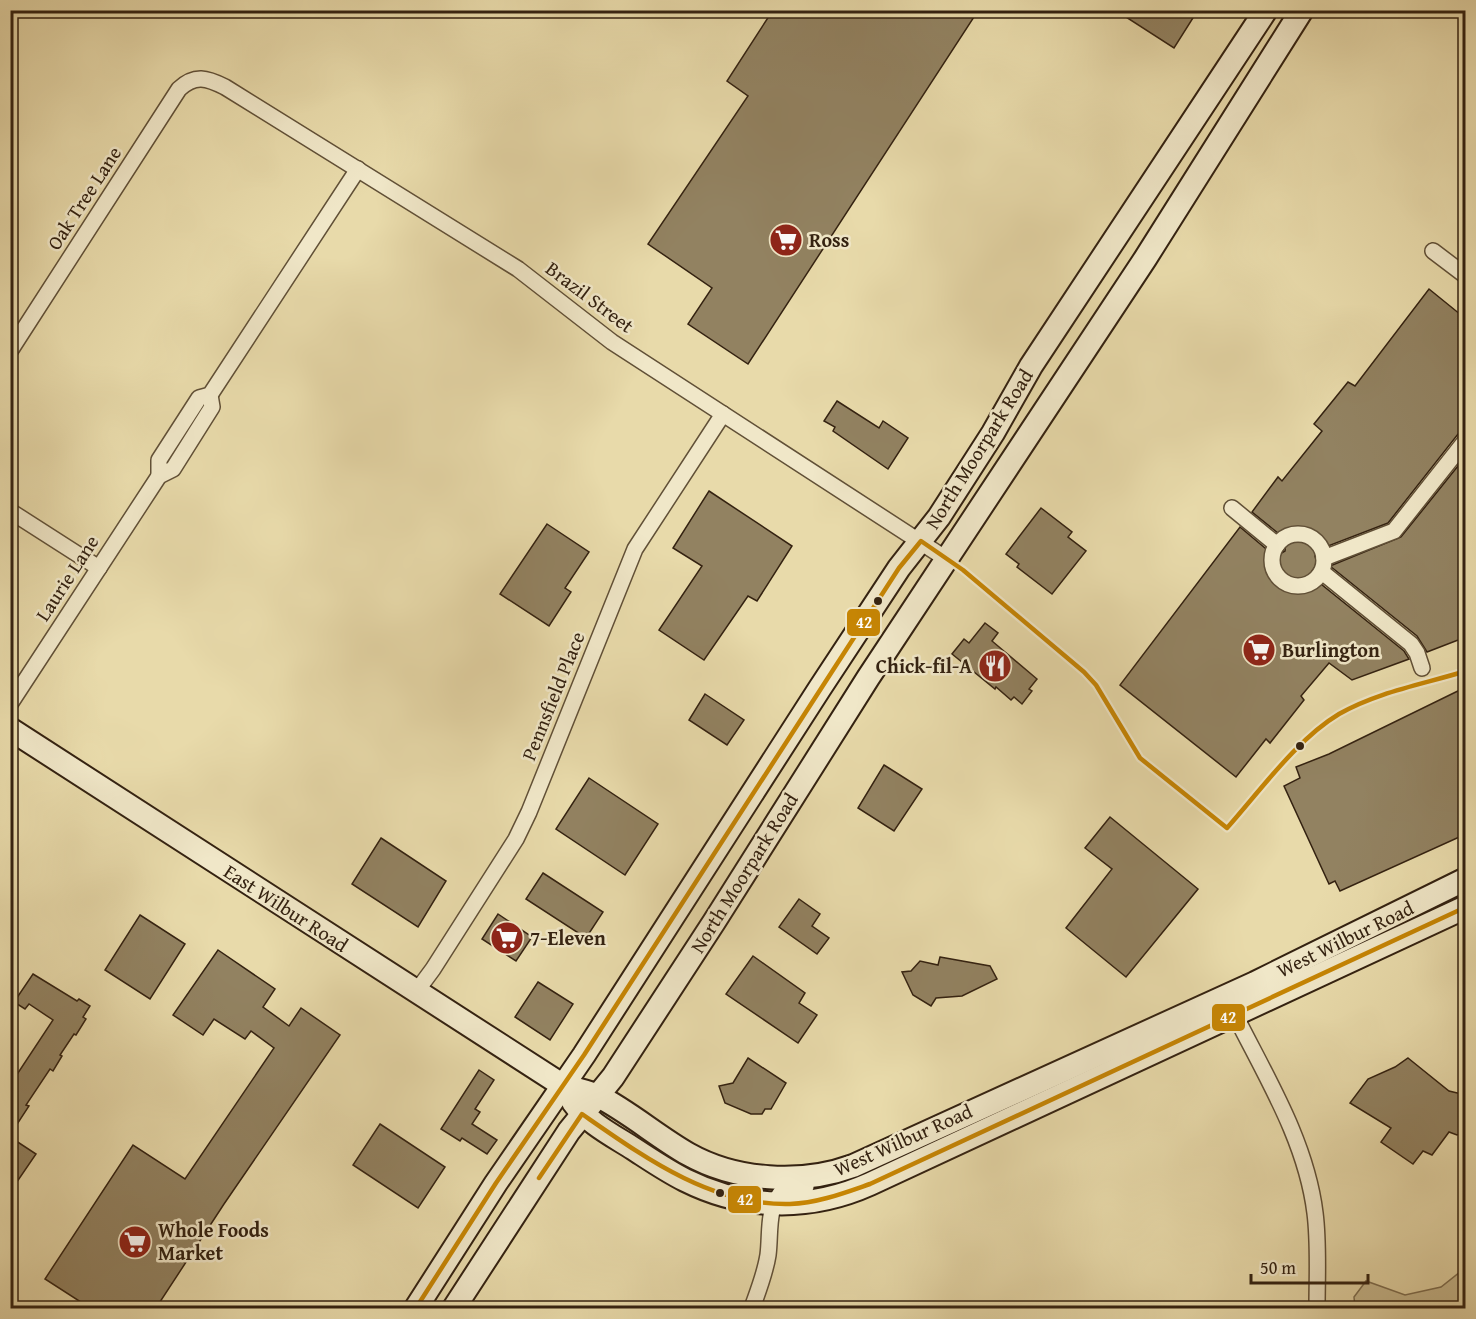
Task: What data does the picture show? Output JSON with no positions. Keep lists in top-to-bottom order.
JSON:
{
  "streets": {
    "main road": ["North Moorpark Road", "East Wilbur Road", "West Wilbur Road"],
    "street": [
      "Oak Tree Lane",
      "Brazil Street",
      "Laurie Lane",
      "Pennsfield Place"
    ]
  },
  "crossings": [
    ["Oak Tree Lane", "Brazil Street"],
    ["Brazil Street", "North Moorpark Road"],
    ["Brazil Street", "Laurie Lane"],
    ["Brazil Street", "Pennsfield Place"],
    ["North Moorpark Road", "East Wilbur Road"],
    ["North Moorpark Road", "West Wilbur Road"],
    ["Pennsfield Place", "East Wilbur Road"],
    ["East Wilbur Road", "West Wilbur Road"]
  ],
  "places": {
    "supermarket": [
      "Ross",
      "Burlington",
      "7-Eleven",
      "Whole Foods Market"
    ],
    "restaurant": ["Chick-fil-A"]
  },
  "lines": ["transit line 42"],
  "scale_bar": "50 m"
}
